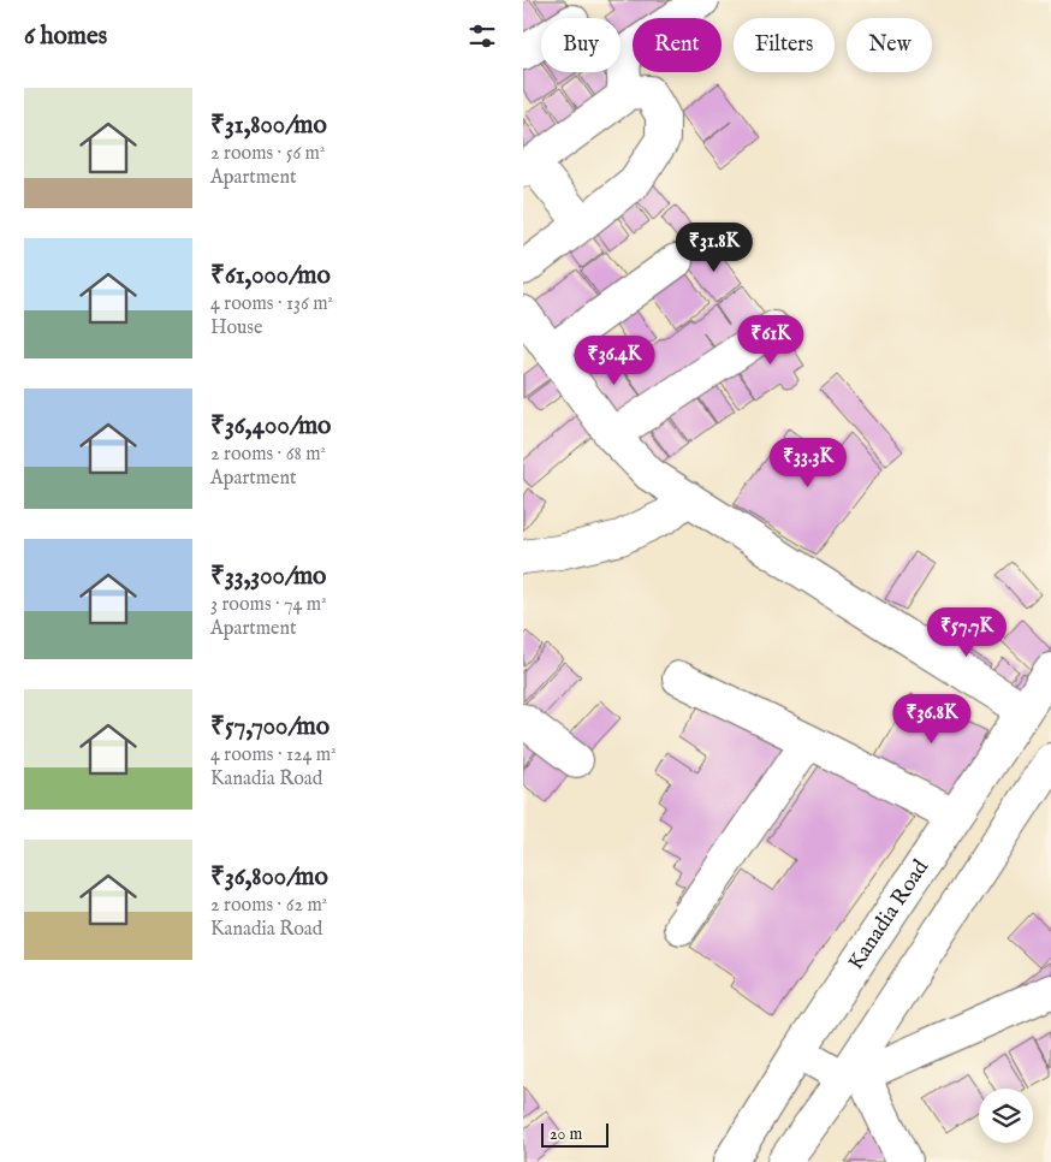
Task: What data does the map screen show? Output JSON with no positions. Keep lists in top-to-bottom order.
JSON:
{
  "streets": {
    "street": ["Kanadia Road"]
  },
  "scale_bar": "20 m",
  "page": {
    "heading": "6 homes",
    "chip": [
      "Buy",
      "Rent",
      "Filters",
      "New"
    ],
    "list": [
      {
        "name": "₹31,800/mo",
        "note": "2 rooms · 56 m² · Apartment"
      },
      {
        "name": "₹61,000/mo",
        "note": "4 rooms · 136 m² · House"
      },
      {
        "name": "₹36,400/mo",
        "note": "2 rooms · 68 m² · Apartment"
      },
      {
        "name": "₹33,300/mo",
        "note": "3 rooms · 74 m² · Apartment"
      },
      {
        "name": "₹57,700/mo",
        "note": "4 rooms · 124 m² · Kanadia Road"
      },
      {
        "name": "₹36,800/mo",
        "note": "2 rooms · 62 m² · Kanadia Road"
      }
    ],
    "price": [
      "₹31.8K",
      "₹61K",
      "₹36.4K",
      "₹33.3K",
      "₹57.7K",
      "₹36.8K"
    ],
    "scale": "20 m"
  }
}
